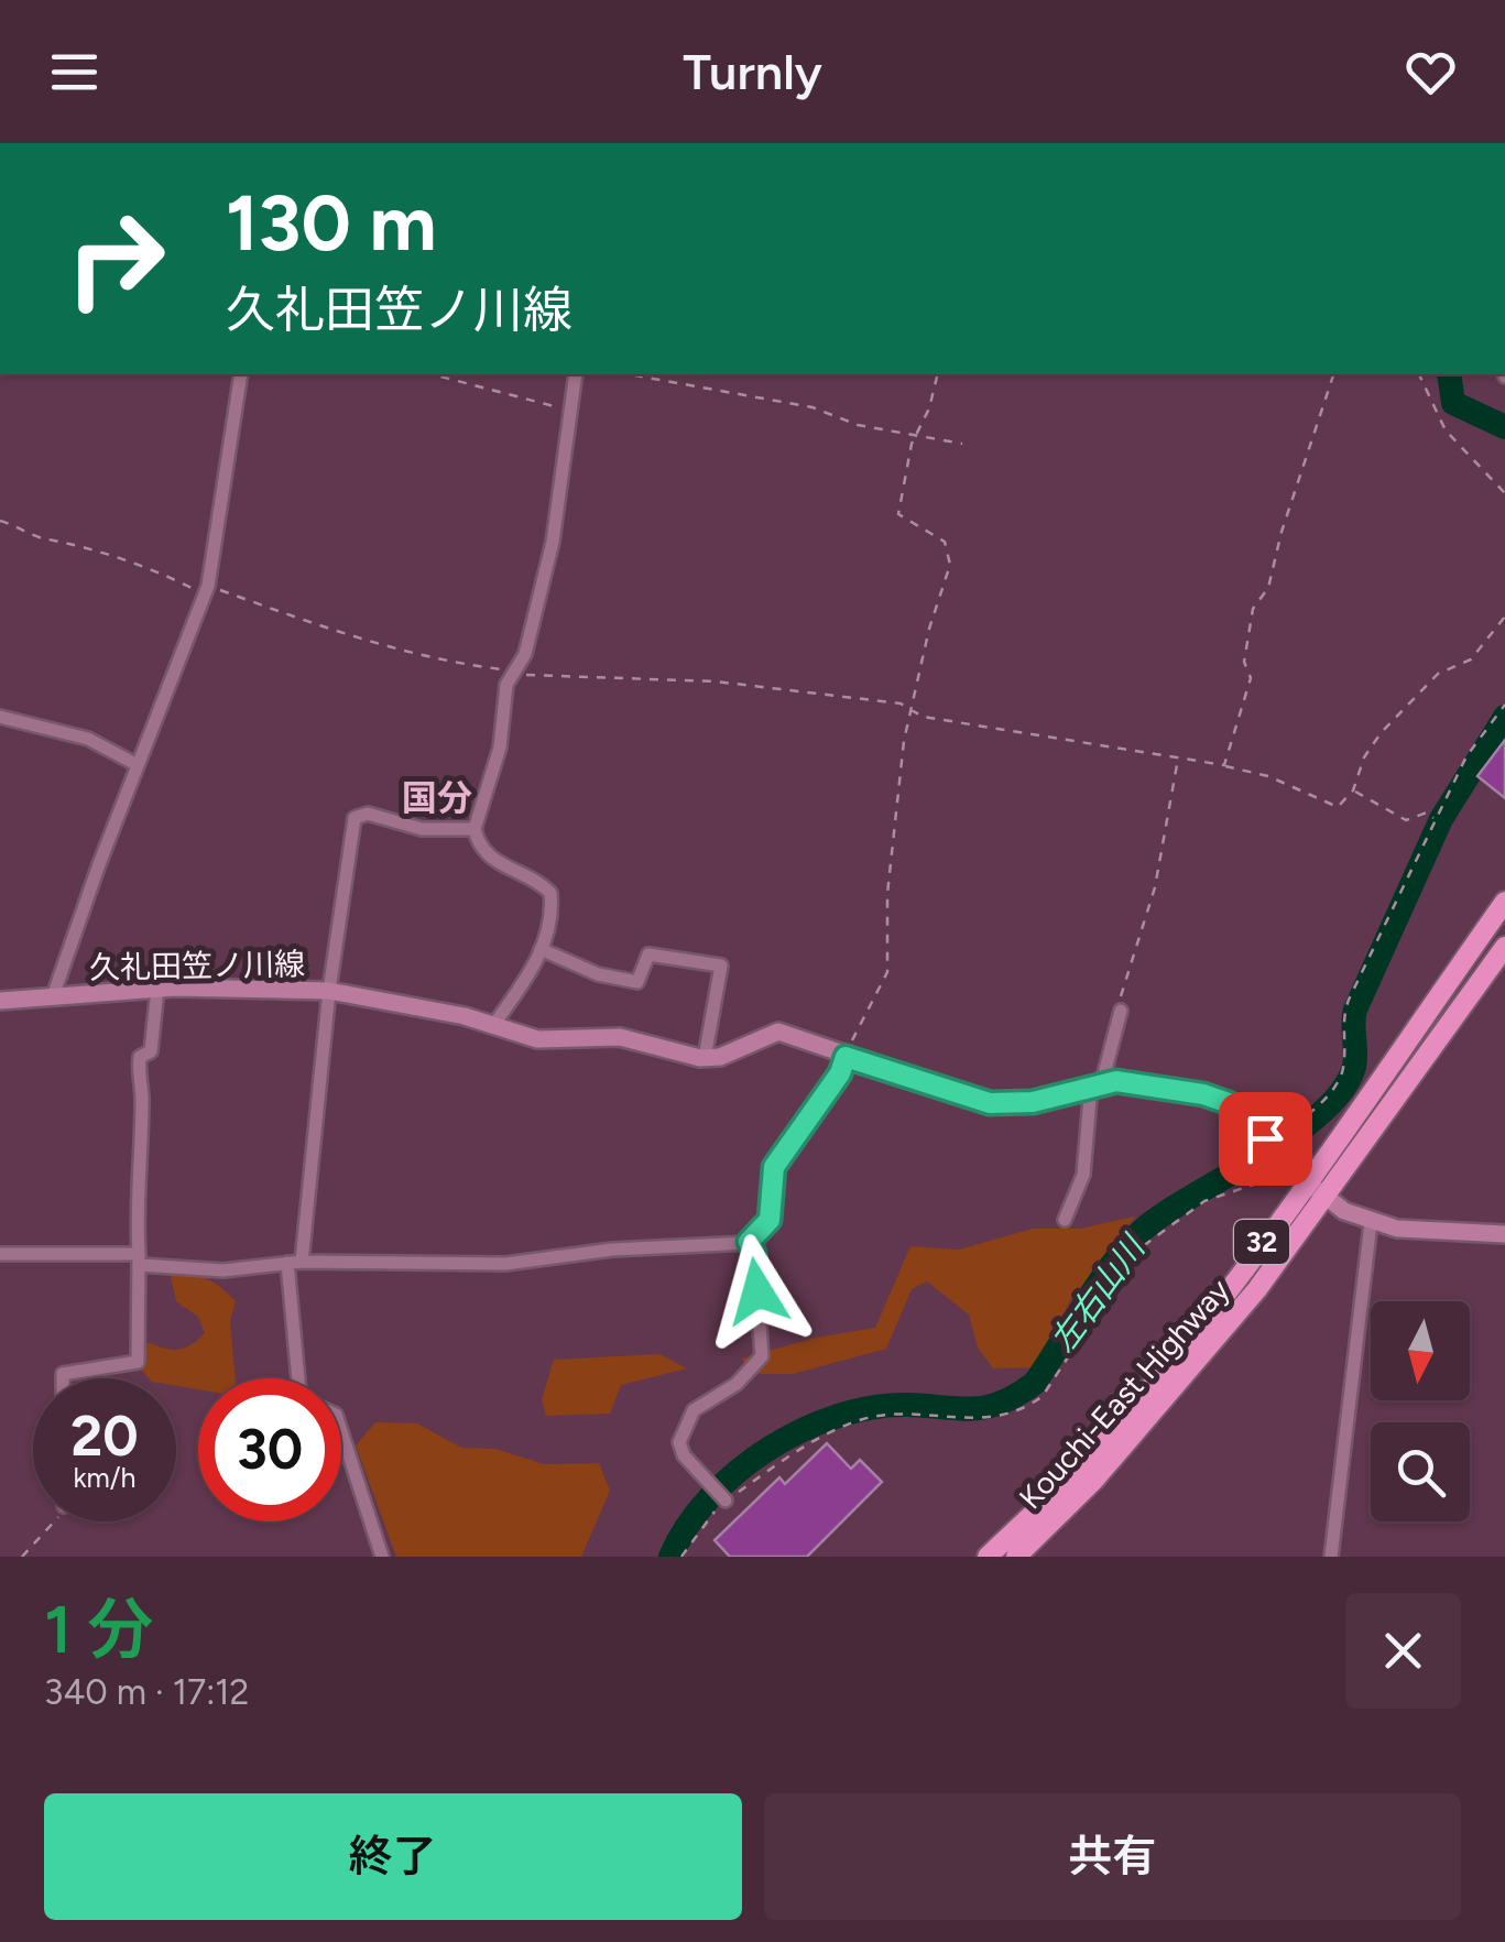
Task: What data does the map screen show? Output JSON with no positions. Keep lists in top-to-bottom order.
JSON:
{
  "streets": {
    "highway": ["32", "Kouchi-East Highway"],
    "main road": ["久礼田笠ノ川線"]
  },
  "districts": ["国分"],
  "water": ["左右山川"],
  "north": "bottom",
  "page": {
    "header": "Turnly",
    "turn": ["130 m", "久礼田笠ノ川線"],
    "speed": "20 km/h",
    "limit": "30",
    "heading": ["1 分", "340 m · 17:12"],
    "buttons": ["終了", "共有"]
  }
}
